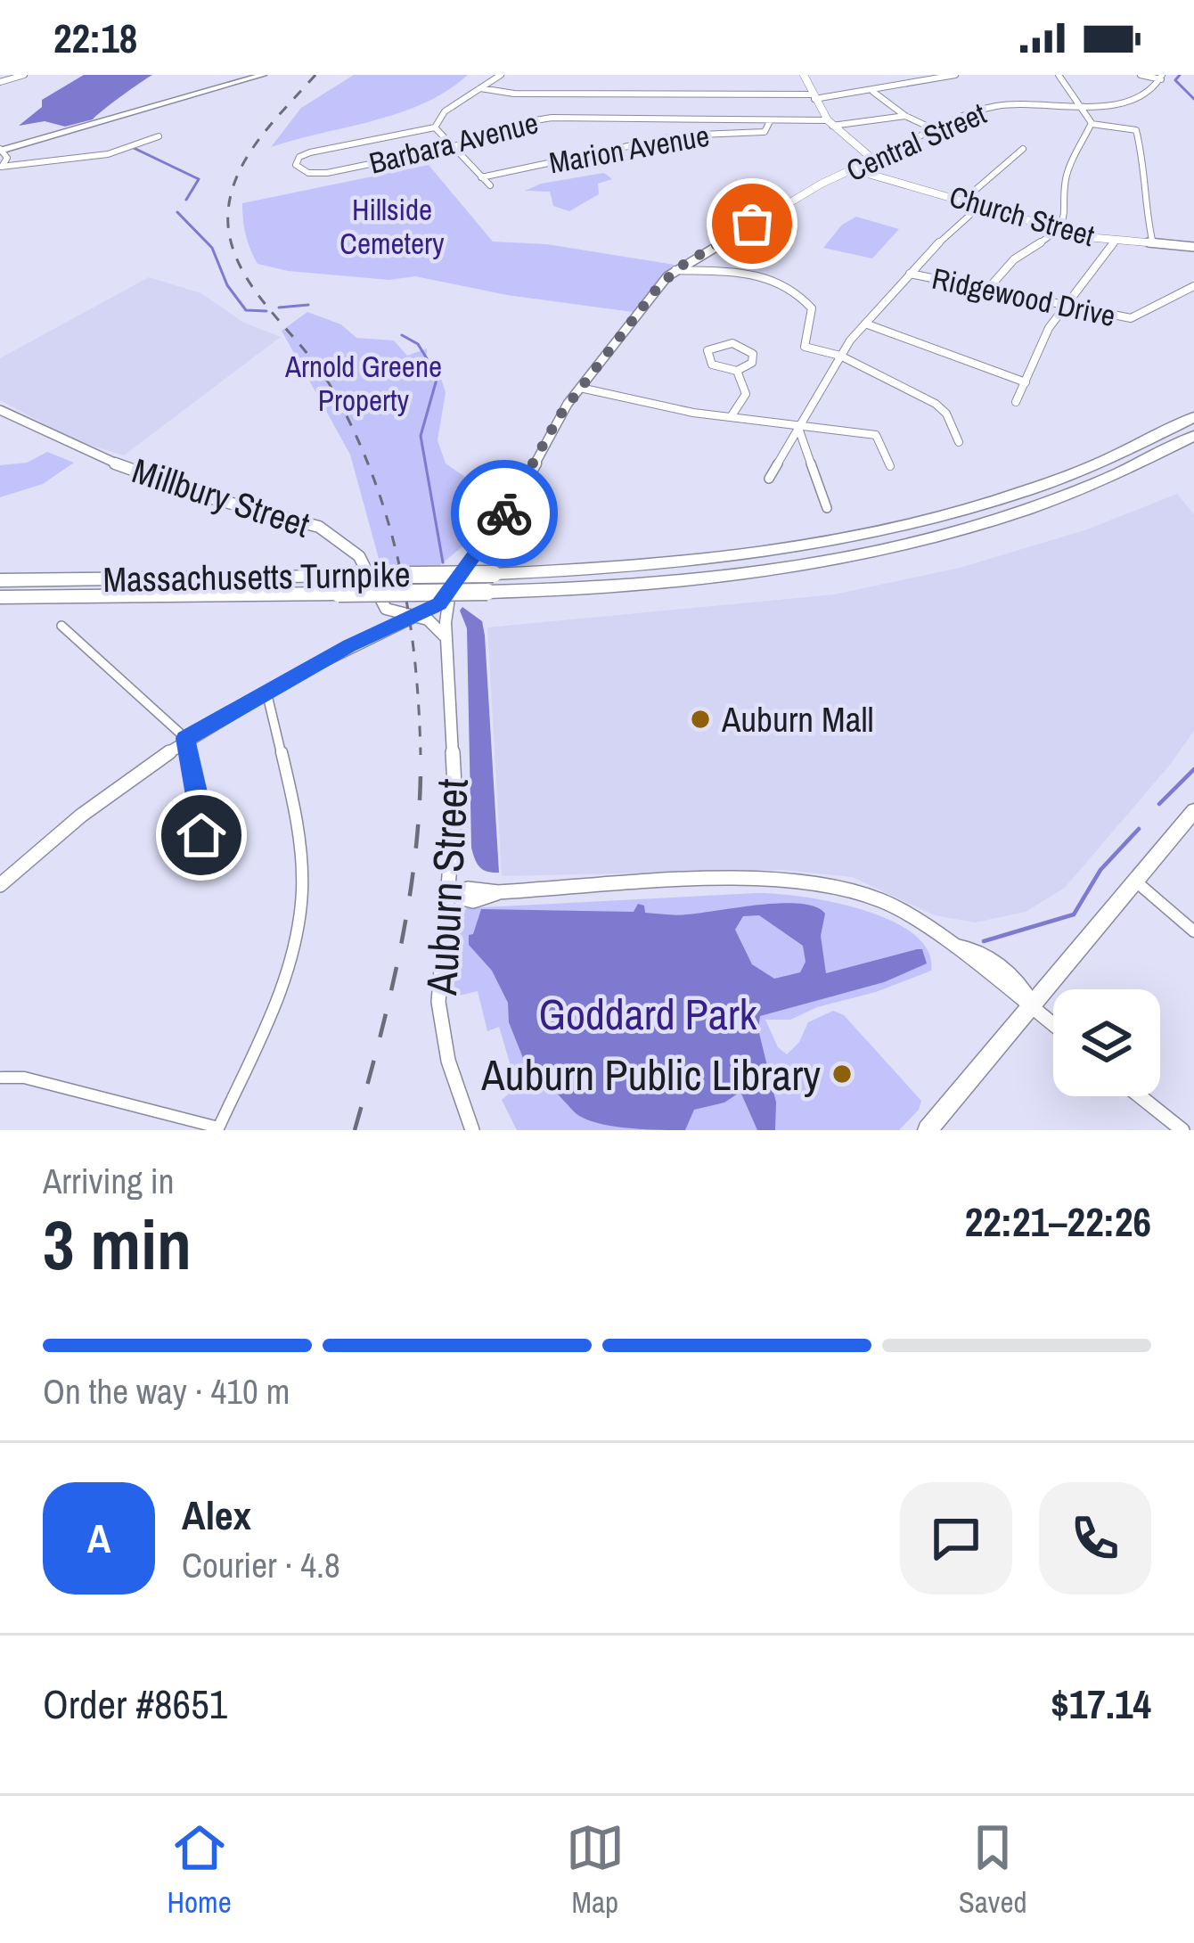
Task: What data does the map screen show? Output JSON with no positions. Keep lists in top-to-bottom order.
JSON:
{
  "streets": {
    "highway": ["Massachusetts Turnpike"],
    "street": [
      "Central Street",
      "Barbara Avenue",
      "Marion Avenue",
      "Church Street",
      "Ridgewood Drive",
      "Millbury Street",
      "Auburn Street"
    ]
  },
  "crossings": [
    ["Central Street", "Church Street"],
    ["Central Street", "Auburn Street"],
    ["Barbara Avenue", "Marion Avenue"]
  ],
  "parks": ["Hillside Cemetery", "Arnold Greene Property", "Goddard Park"],
  "places": ["Auburn Mall", "Auburn Public Library"],
  "page": {
    "status": "22:18",
    "heading": ["3 min", "Arriving in", "22:21–22:26"],
    "panel": [
      "Alex",
      "Courier · 4.8",
      "Order #8651",
      "$17.14"
    ],
    "bar": "On the way · 410 m",
    "round": "A",
    "tabs": ["Home", "Map", "Saved"]
  }
}
